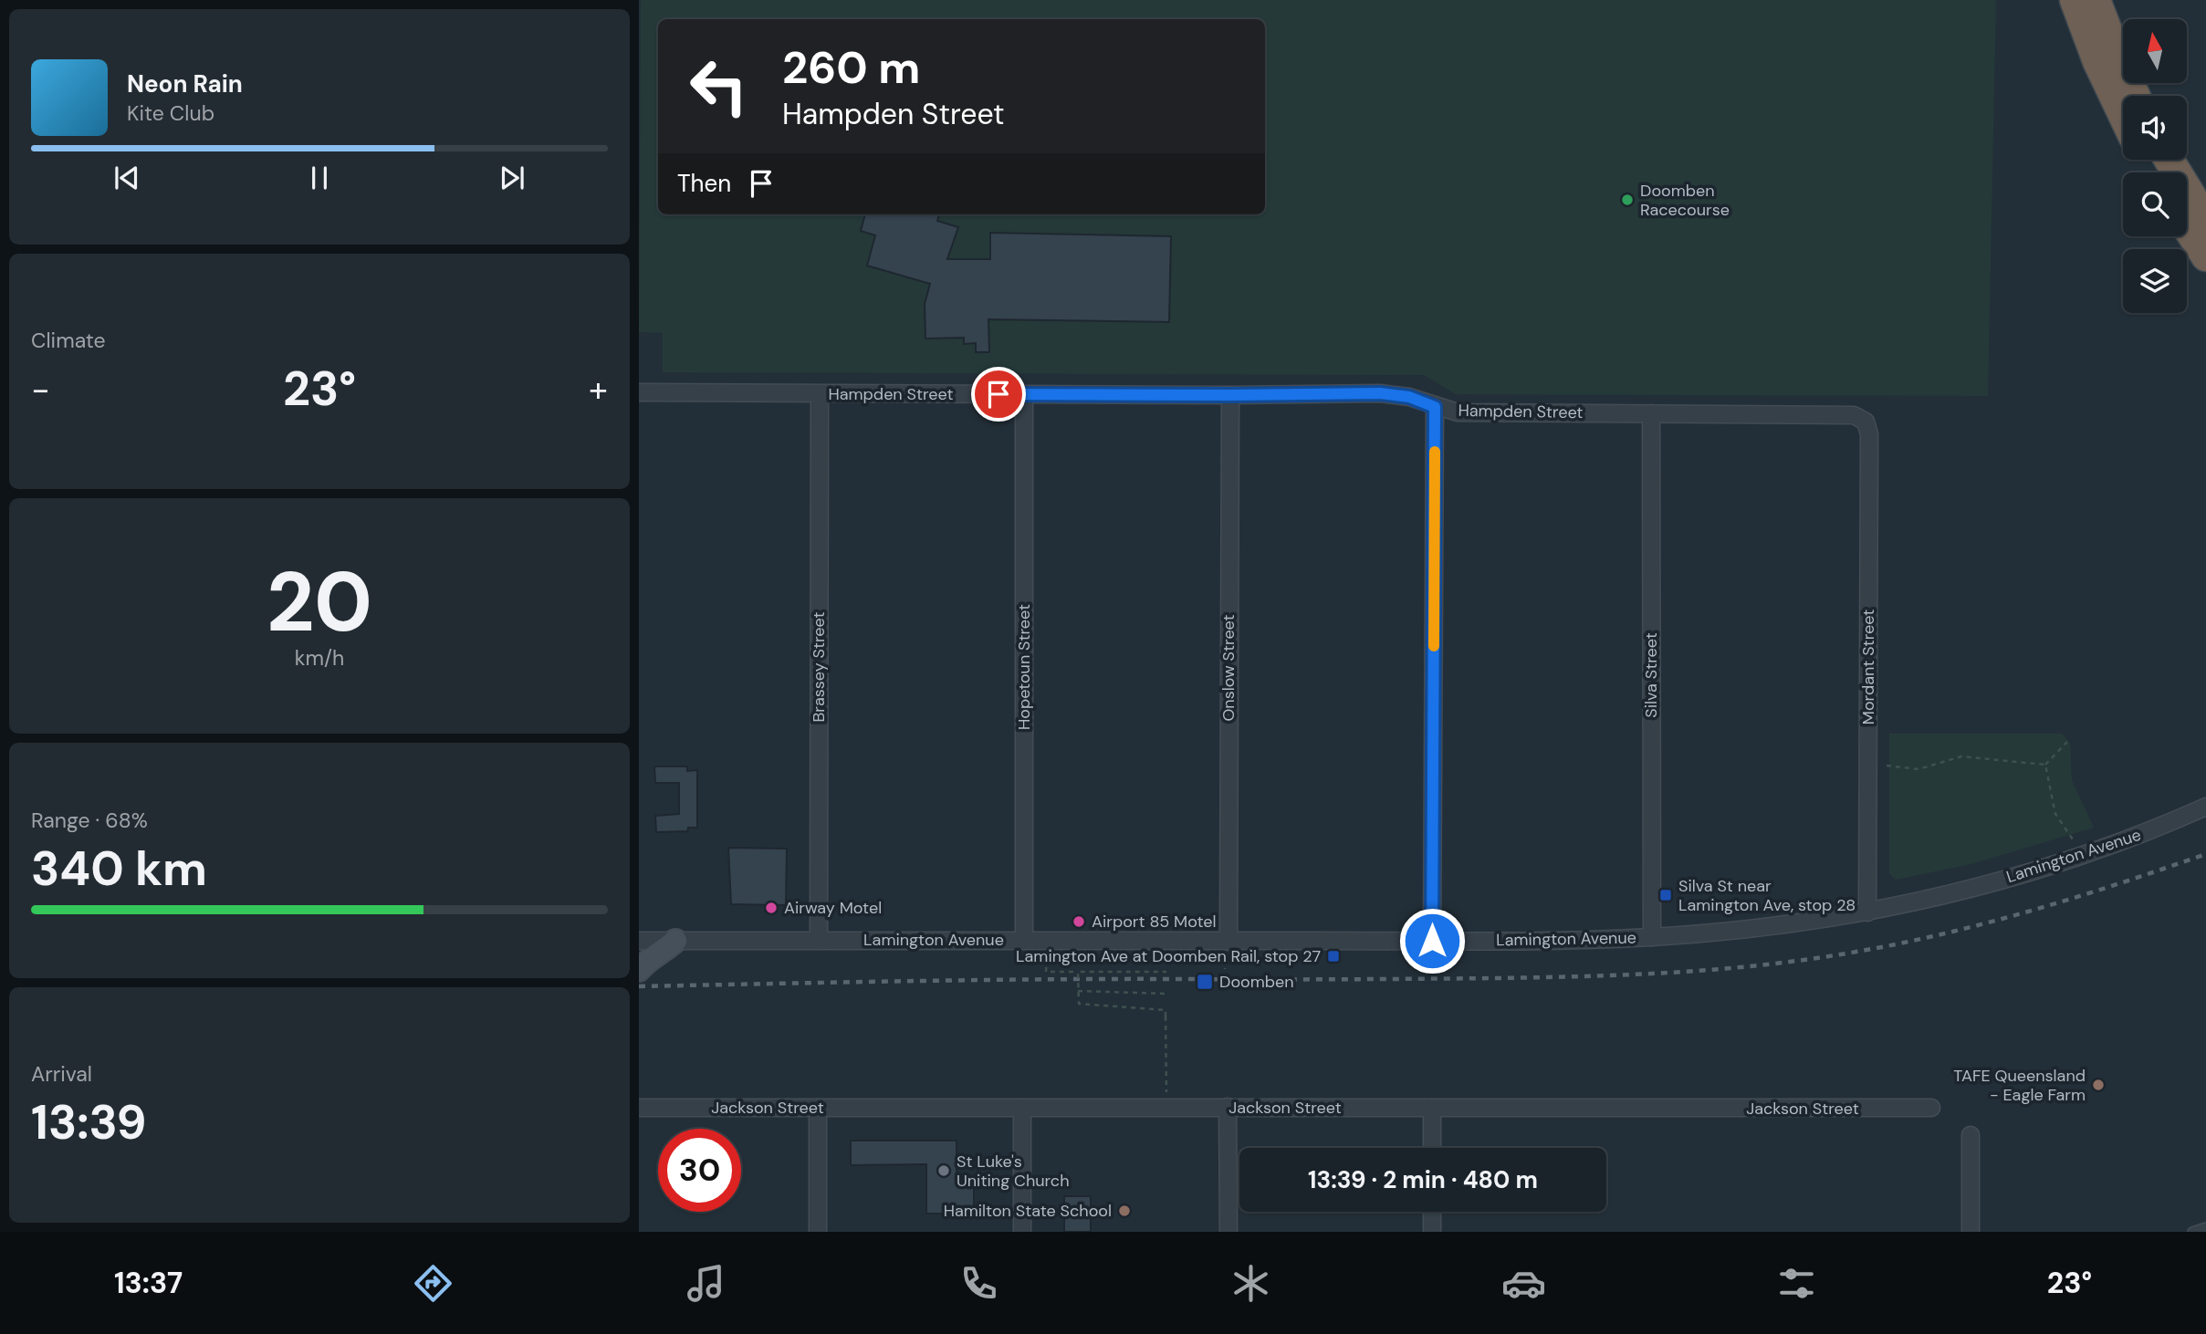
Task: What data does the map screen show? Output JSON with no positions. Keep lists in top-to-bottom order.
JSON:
{
  "streets": {
    "street": [
      "Hampden Street",
      "Brassey Street",
      "Hopetoun Street",
      "Mordant Street",
      "Onslow Street",
      "Silva Street",
      "Lamington Avenue",
      "Jackson Street"
    ]
  },
  "crossings": [
    ["Hampden Street", "Brassey Street"],
    ["Hampden Street", "Hopetoun Street"],
    ["Hampden Street", "Mordant Street"],
    ["Hampden Street", "Onslow Street"],
    ["Hampden Street", "Silva Street"],
    ["Brassey Street", "Lamington Avenue"],
    ["Hopetoun Street", "Lamington Avenue"],
    ["Mordant Street", "Lamington Avenue"],
    ["Onslow Street", "Lamington Avenue"],
    ["Silva Street", "Lamington Avenue"]
  ],
  "places": {
    "other": [
      "Doomben Racecourse",
      "Airway Motel",
      "Airport 85 Motel",
      "TAFE Queensland - Eagle Farm",
      "St Luke's Uniting Church",
      "Hamilton State School"
    ],
    "transit": ["Silva St near Lamington Ave, stop 28", "Lamington Ave at Doomben Rail, stop 27", "Doomben"]
  },
  "north": "top",
  "page": {
    "turn": ["260 m", "Hampden Street"],
    "song": ["Neon Rain", "Kite Club"],
    "then": "Then",
    "tile": [
      "Climate",
      ["20", "km/h"],
      ["Range · 68%", "340 km"],
      ["Arrival", "13:39"]
    ],
    "heat": ["−", "23°", "+"],
    "limit": "30",
    "trip": "13:39 · 2 min · 480 m",
    "tabs": ["13:37", "23°"]
  }
}
